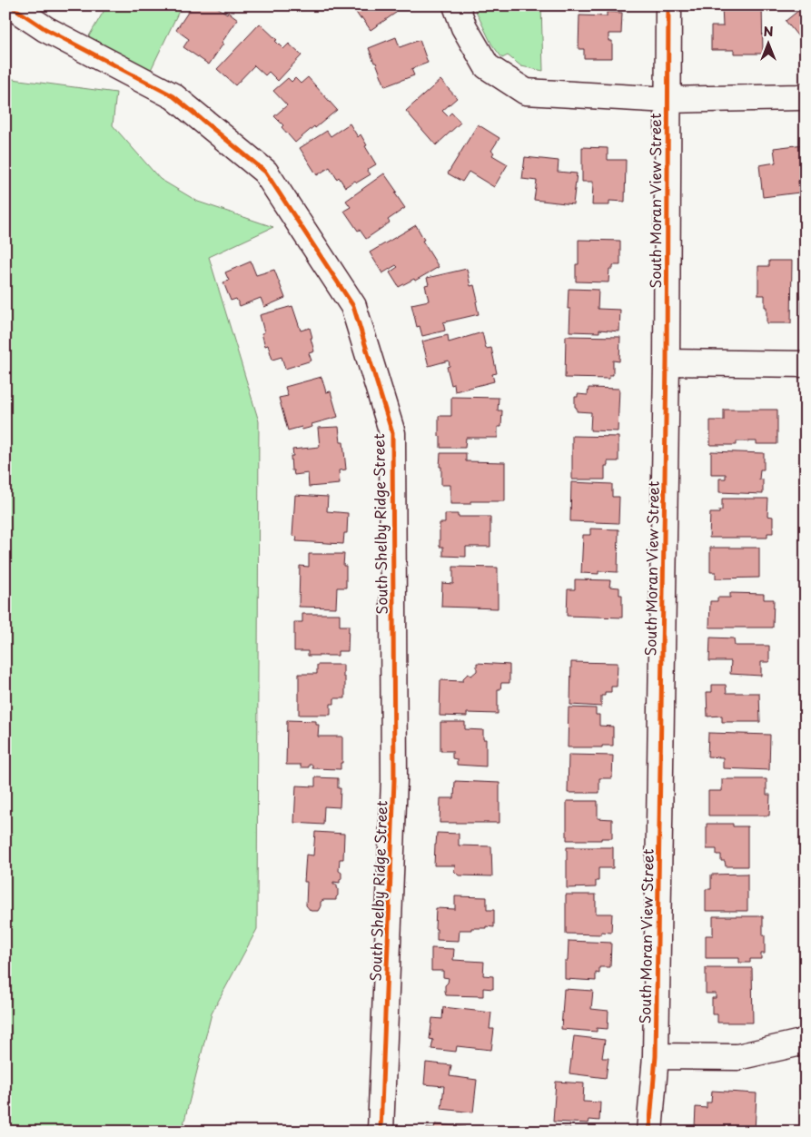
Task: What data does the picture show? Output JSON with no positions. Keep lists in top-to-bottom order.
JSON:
{
  "streets": {
    "street": ["South Moran View Street", "South Shelby Ridge Street"]
  },
  "north": "top"
}
